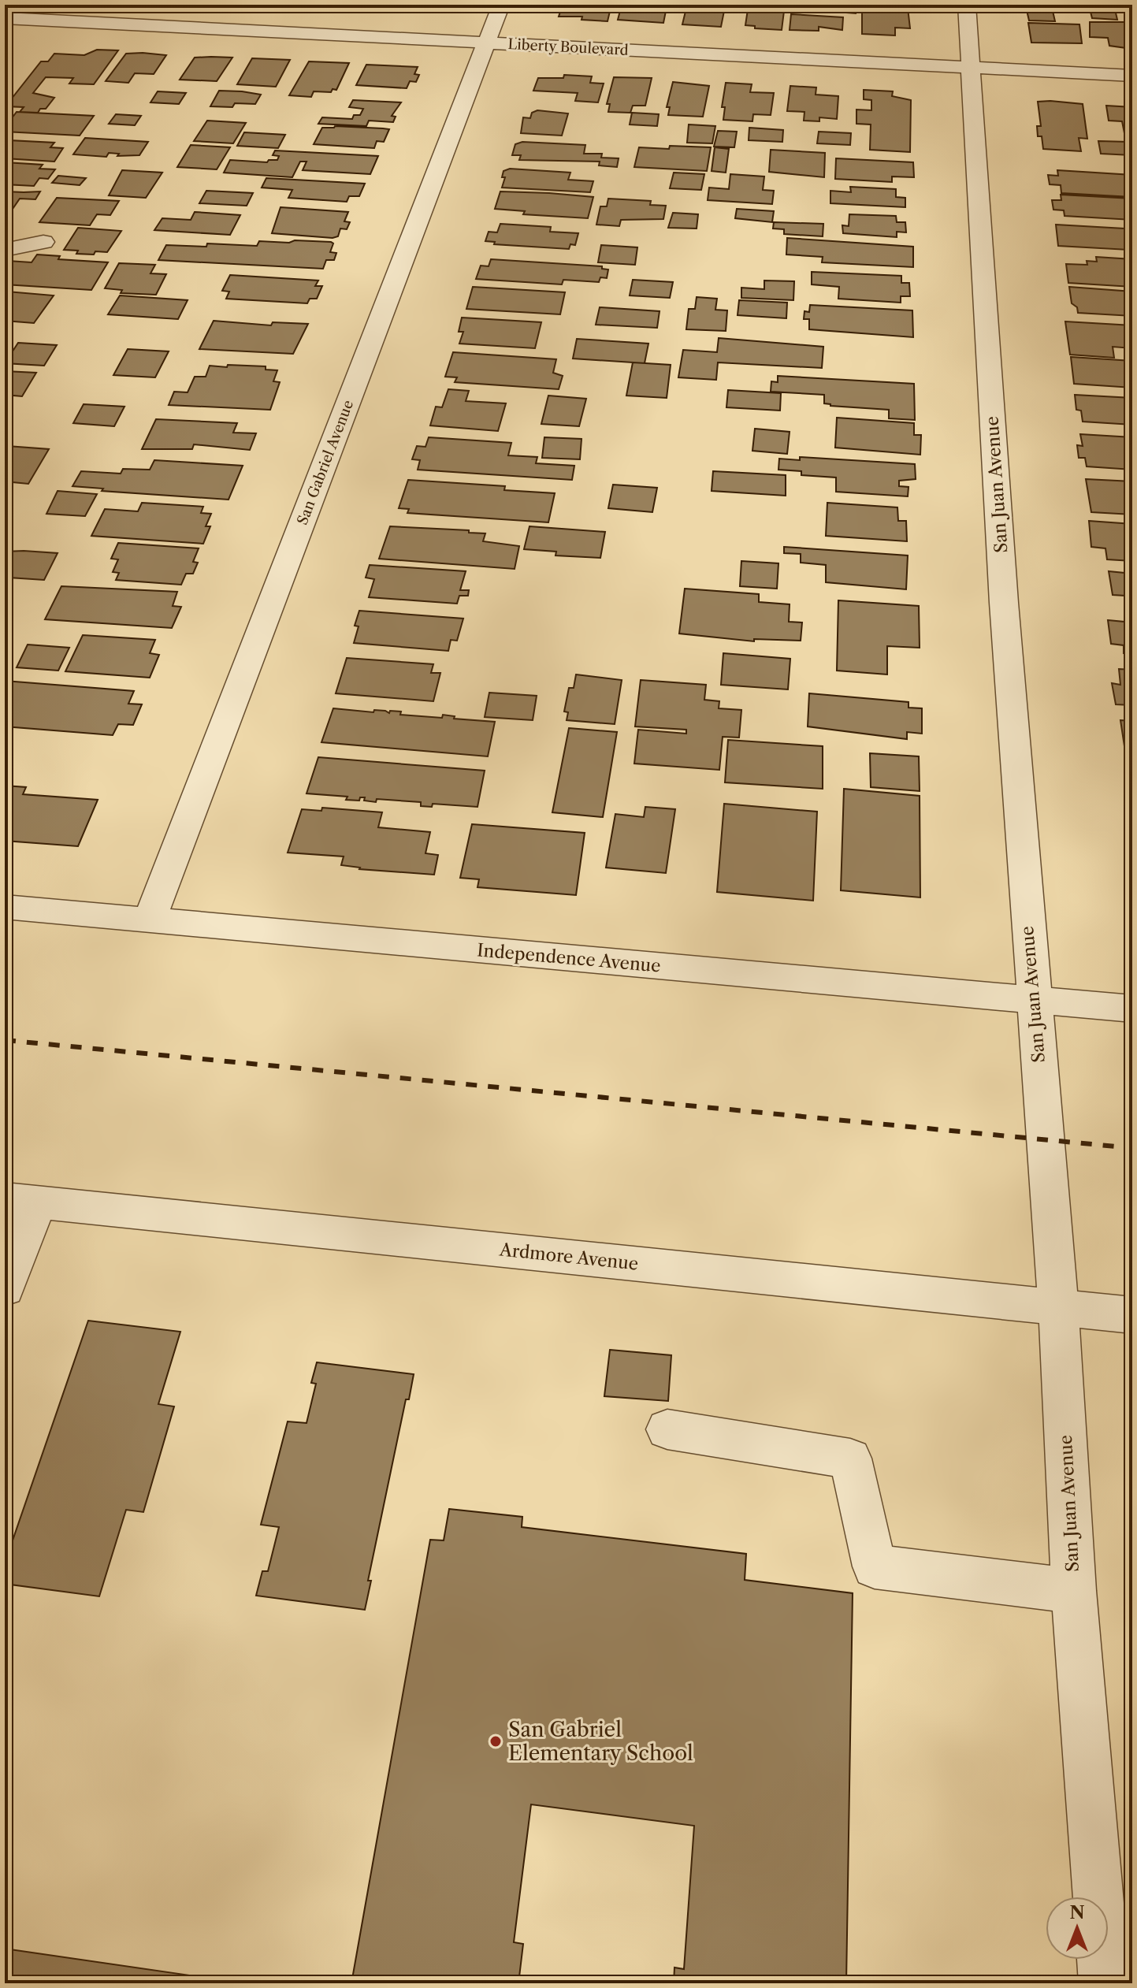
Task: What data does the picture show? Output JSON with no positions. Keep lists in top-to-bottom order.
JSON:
{
  "streets": {
    "street": [
      "Liberty Boulevard",
      "San Gabriel Avenue",
      "San Juan Avenue",
      "Independence Avenue",
      "Ardmore Avenue"
    ]
  },
  "crossings": [
    ["Liberty Boulevard", "San Gabriel Avenue"],
    ["Liberty Boulevard", "San Juan Avenue"],
    ["San Gabriel Avenue", "Independence Avenue"],
    ["San Juan Avenue", "Independence Avenue"],
    ["San Juan Avenue", "Ardmore Avenue"]
  ],
  "places": ["San Gabriel Elementary School"],
  "north": "top"
}
